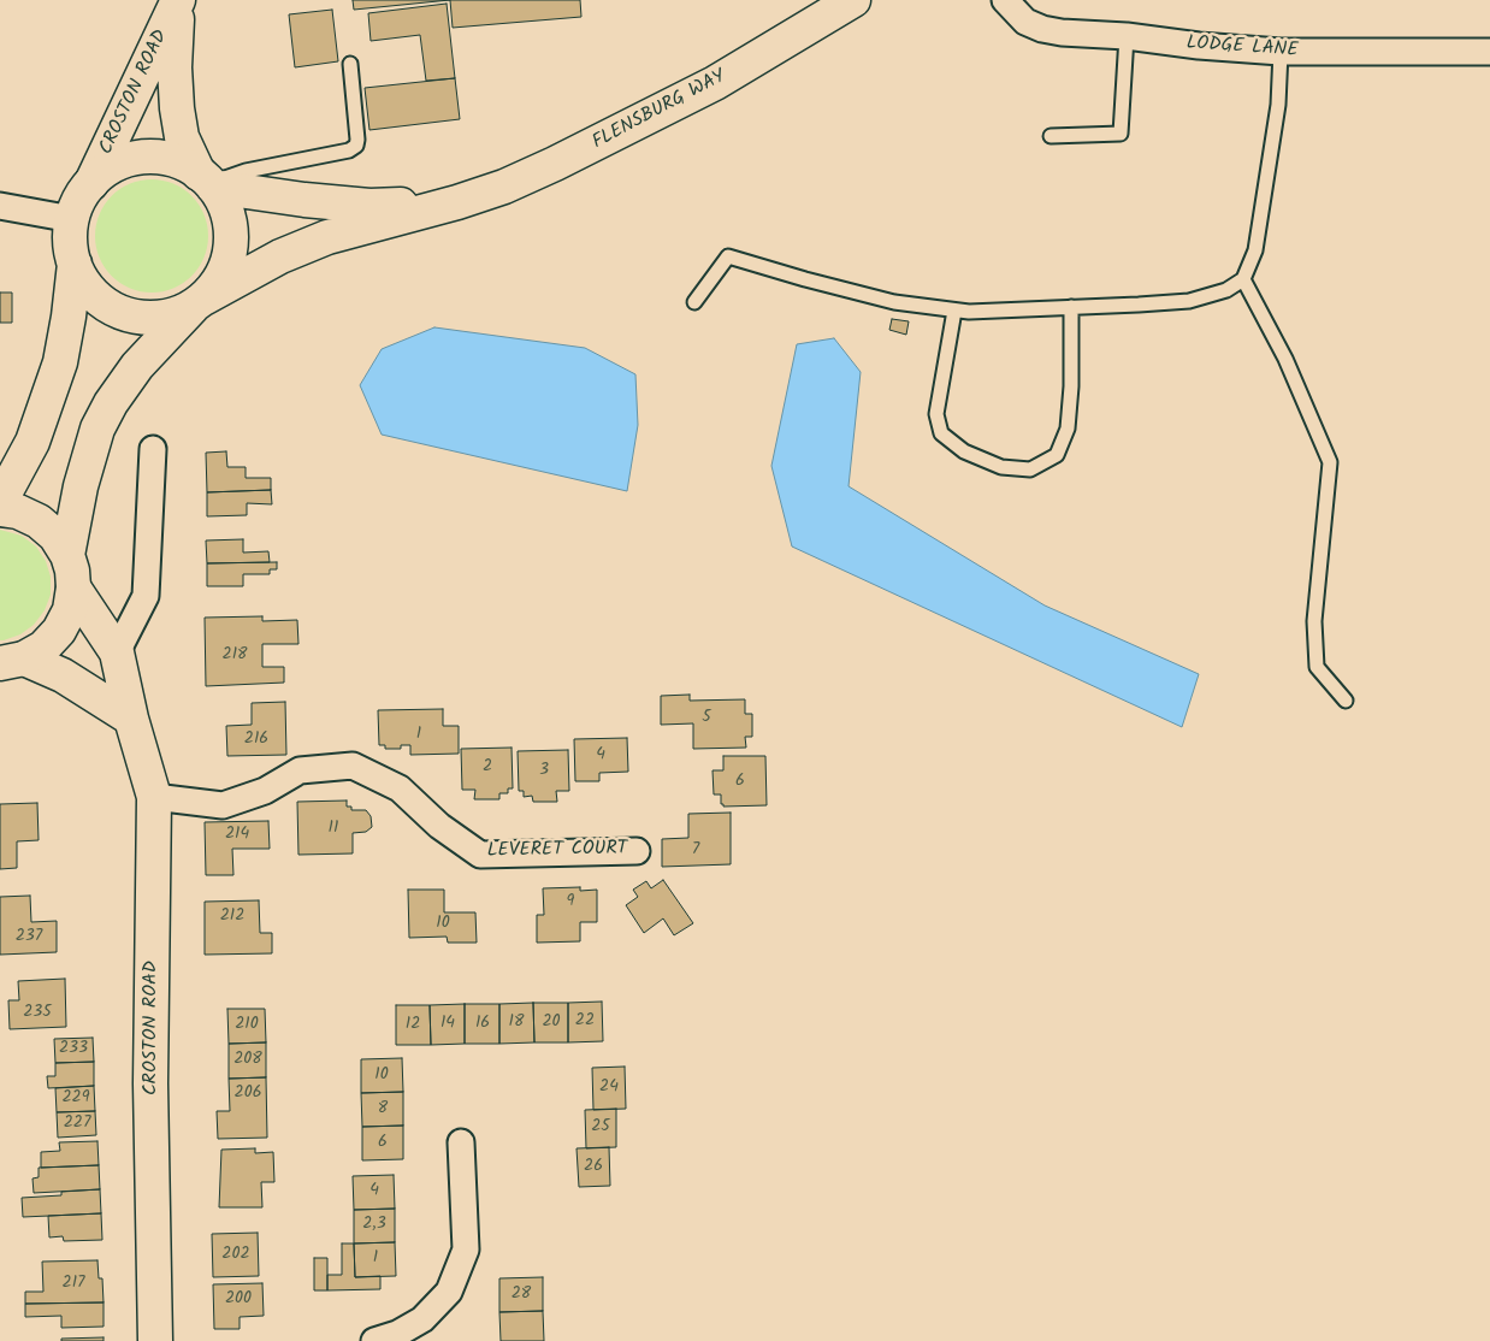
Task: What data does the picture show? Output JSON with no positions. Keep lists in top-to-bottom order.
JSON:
{
  "streets": {
    "main road": ["CROSTON ROAD", "FLENSBURG WAY"],
    "street": ["LODGE LANE", "LEVERET COURT"]
  },
  "crossings": [
    ["CROSTON ROAD", "FLENSBURG WAY"],
    ["CROSTON ROAD", "LEVERET COURT"]
  ],
  "house_numbers": [
    "218",
    "5",
    "1",
    "216",
    "4",
    "2",
    "3",
    "6",
    "11",
    "214",
    "7",
    "9",
    "212",
    "10",
    "237",
    "235",
    "22",
    "18",
    "20",
    "14",
    "16",
    "210",
    "12",
    "233",
    "208",
    "10",
    "24",
    "206",
    "229",
    "8",
    "227",
    "25",
    "6",
    "26",
    "4",
    "2,3",
    "202",
    "1",
    "217",
    "28",
    "200"
  ]
}
